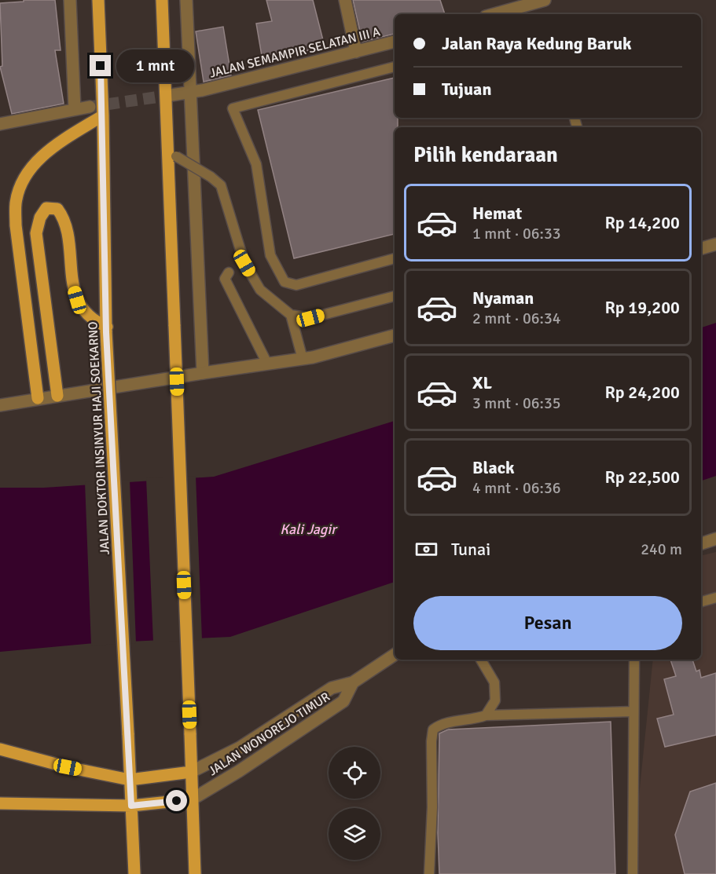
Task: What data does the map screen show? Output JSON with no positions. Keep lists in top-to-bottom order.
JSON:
{
  "streets": {
    "main road": ["JALAN DOKTOR INSINYUR HAJI SOEKARNO"],
    "street": ["JALAN SEMAMPIR SELATAN III A", "JALAN WONOREJO TIMUR"]
  },
  "water": ["Kali Jagir"],
  "page": {
    "banner": ["Jalan Raya Kedung Baruk", "Tujuan"],
    "bubble": "1 mnt",
    "heading": "Pilih kendaraan",
    "list": [
      {
        "name": "Hemat",
        "note": "1 mnt · 06:33",
        "value": "Rp 14,200"
      },
      {
        "name": "Nyaman",
        "note": "2 mnt · 06:34",
        "value": "Rp 19,200"
      },
      {
        "name": "XL",
        "note": "3 mnt · 06:35",
        "value": "Rp 24,200"
      },
      {
        "name": "Black",
        "note": "4 mnt · 06:36",
        "value": "Rp 22,500"
      }
    ],
    "pay": ["Tunai", "240 m"],
    "buttons": "Pesan"
  }
}
